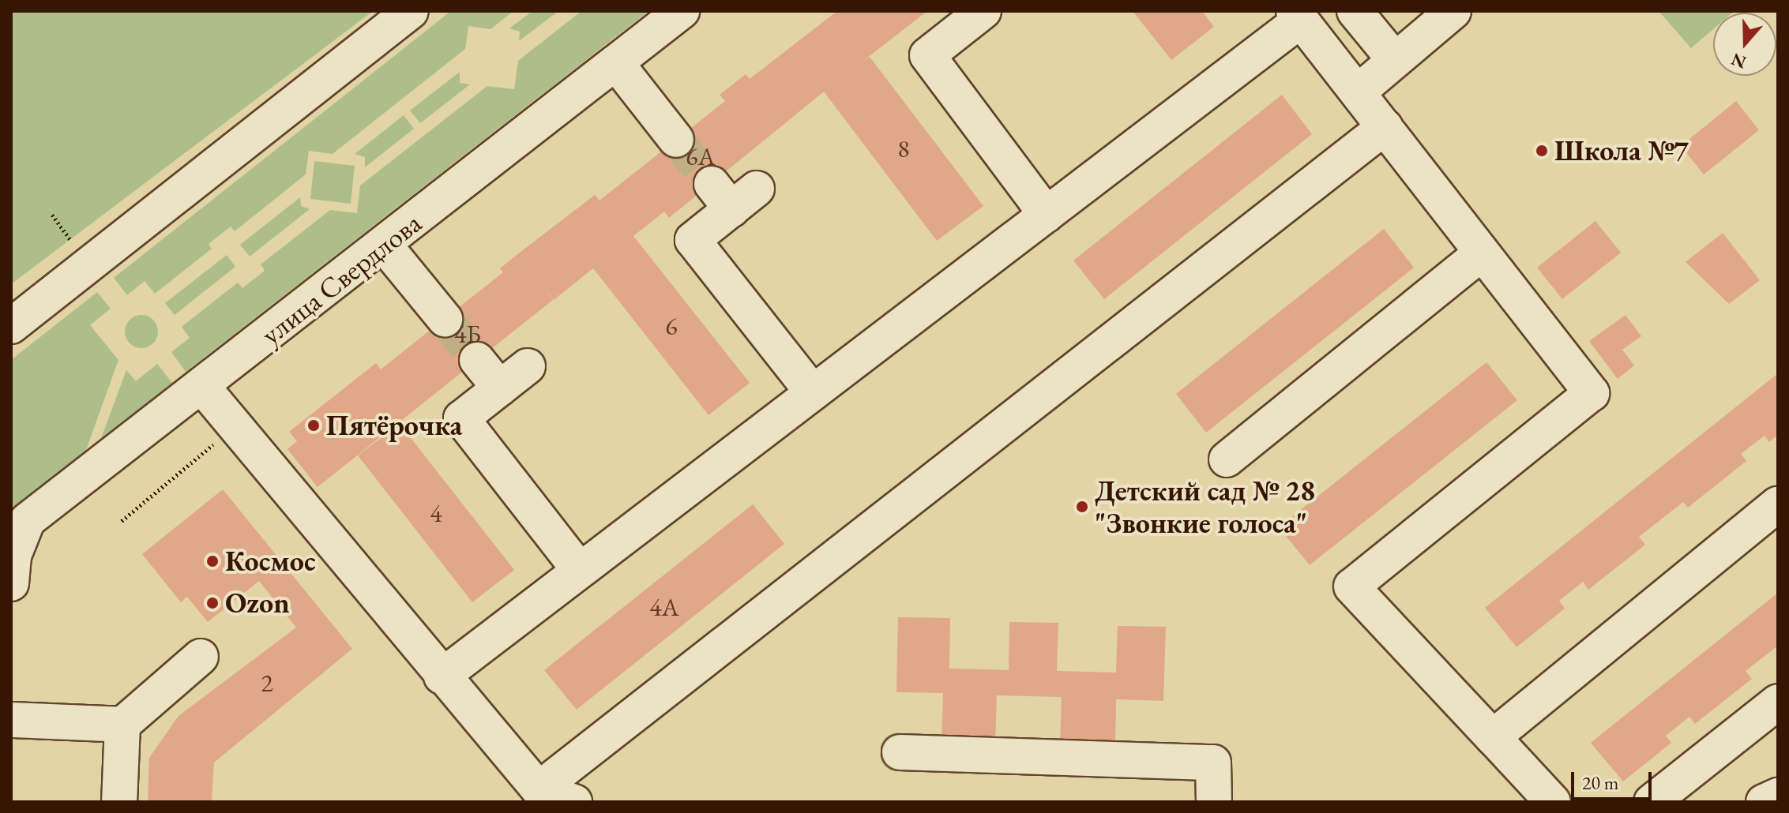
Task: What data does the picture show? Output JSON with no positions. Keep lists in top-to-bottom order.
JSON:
{
  "streets": {
    "street": ["улица Свердлова"]
  },
  "places": [
    "Школа №7",
    "Пятёрочка",
    "Детский сад № 28 \"Звонкие голоса\"",
    "Космос",
    "Ozon"
  ],
  "house_numbers": [
    "8",
    "6А",
    "6",
    "4Б",
    "4",
    "4А",
    "2"
  ],
  "scale_bar": "20 m",
  "north": "bottom"
}
